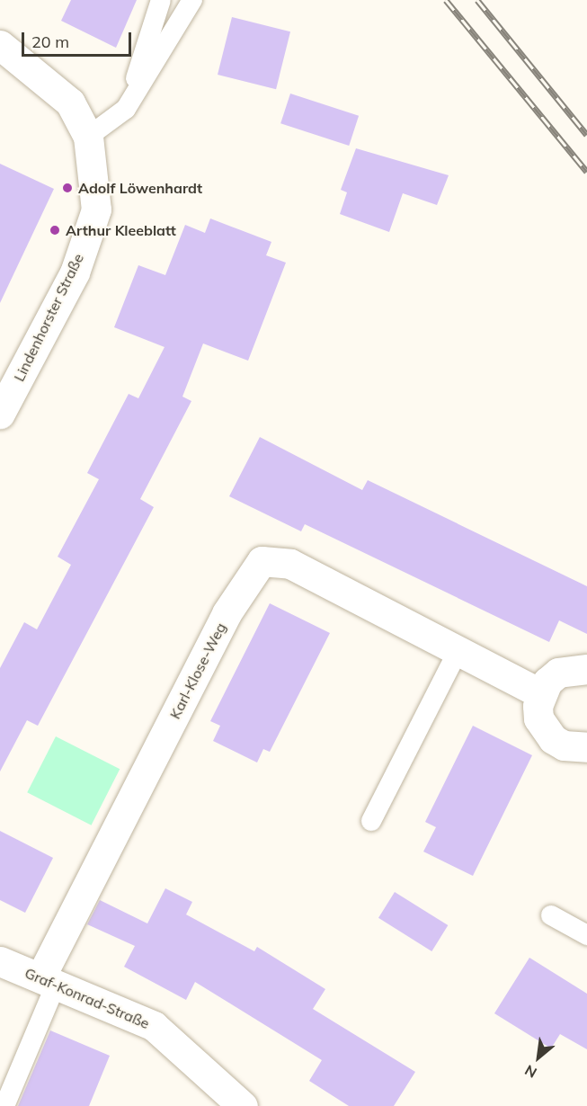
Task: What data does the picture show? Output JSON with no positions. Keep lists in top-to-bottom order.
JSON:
{
  "streets": {
    "street": ["Lindenhorster Straße", "Karl-Klose-Weg", "Graf-Konrad-Straße"]
  },
  "crossings": [
    ["Karl-Klose-Weg", "Graf-Konrad-Straße"]
  ],
  "places": ["Adolf Löwenhardt", "Arthur Kleeblatt"],
  "scale_bar": "20 m",
  "north": "bottom left"
}
